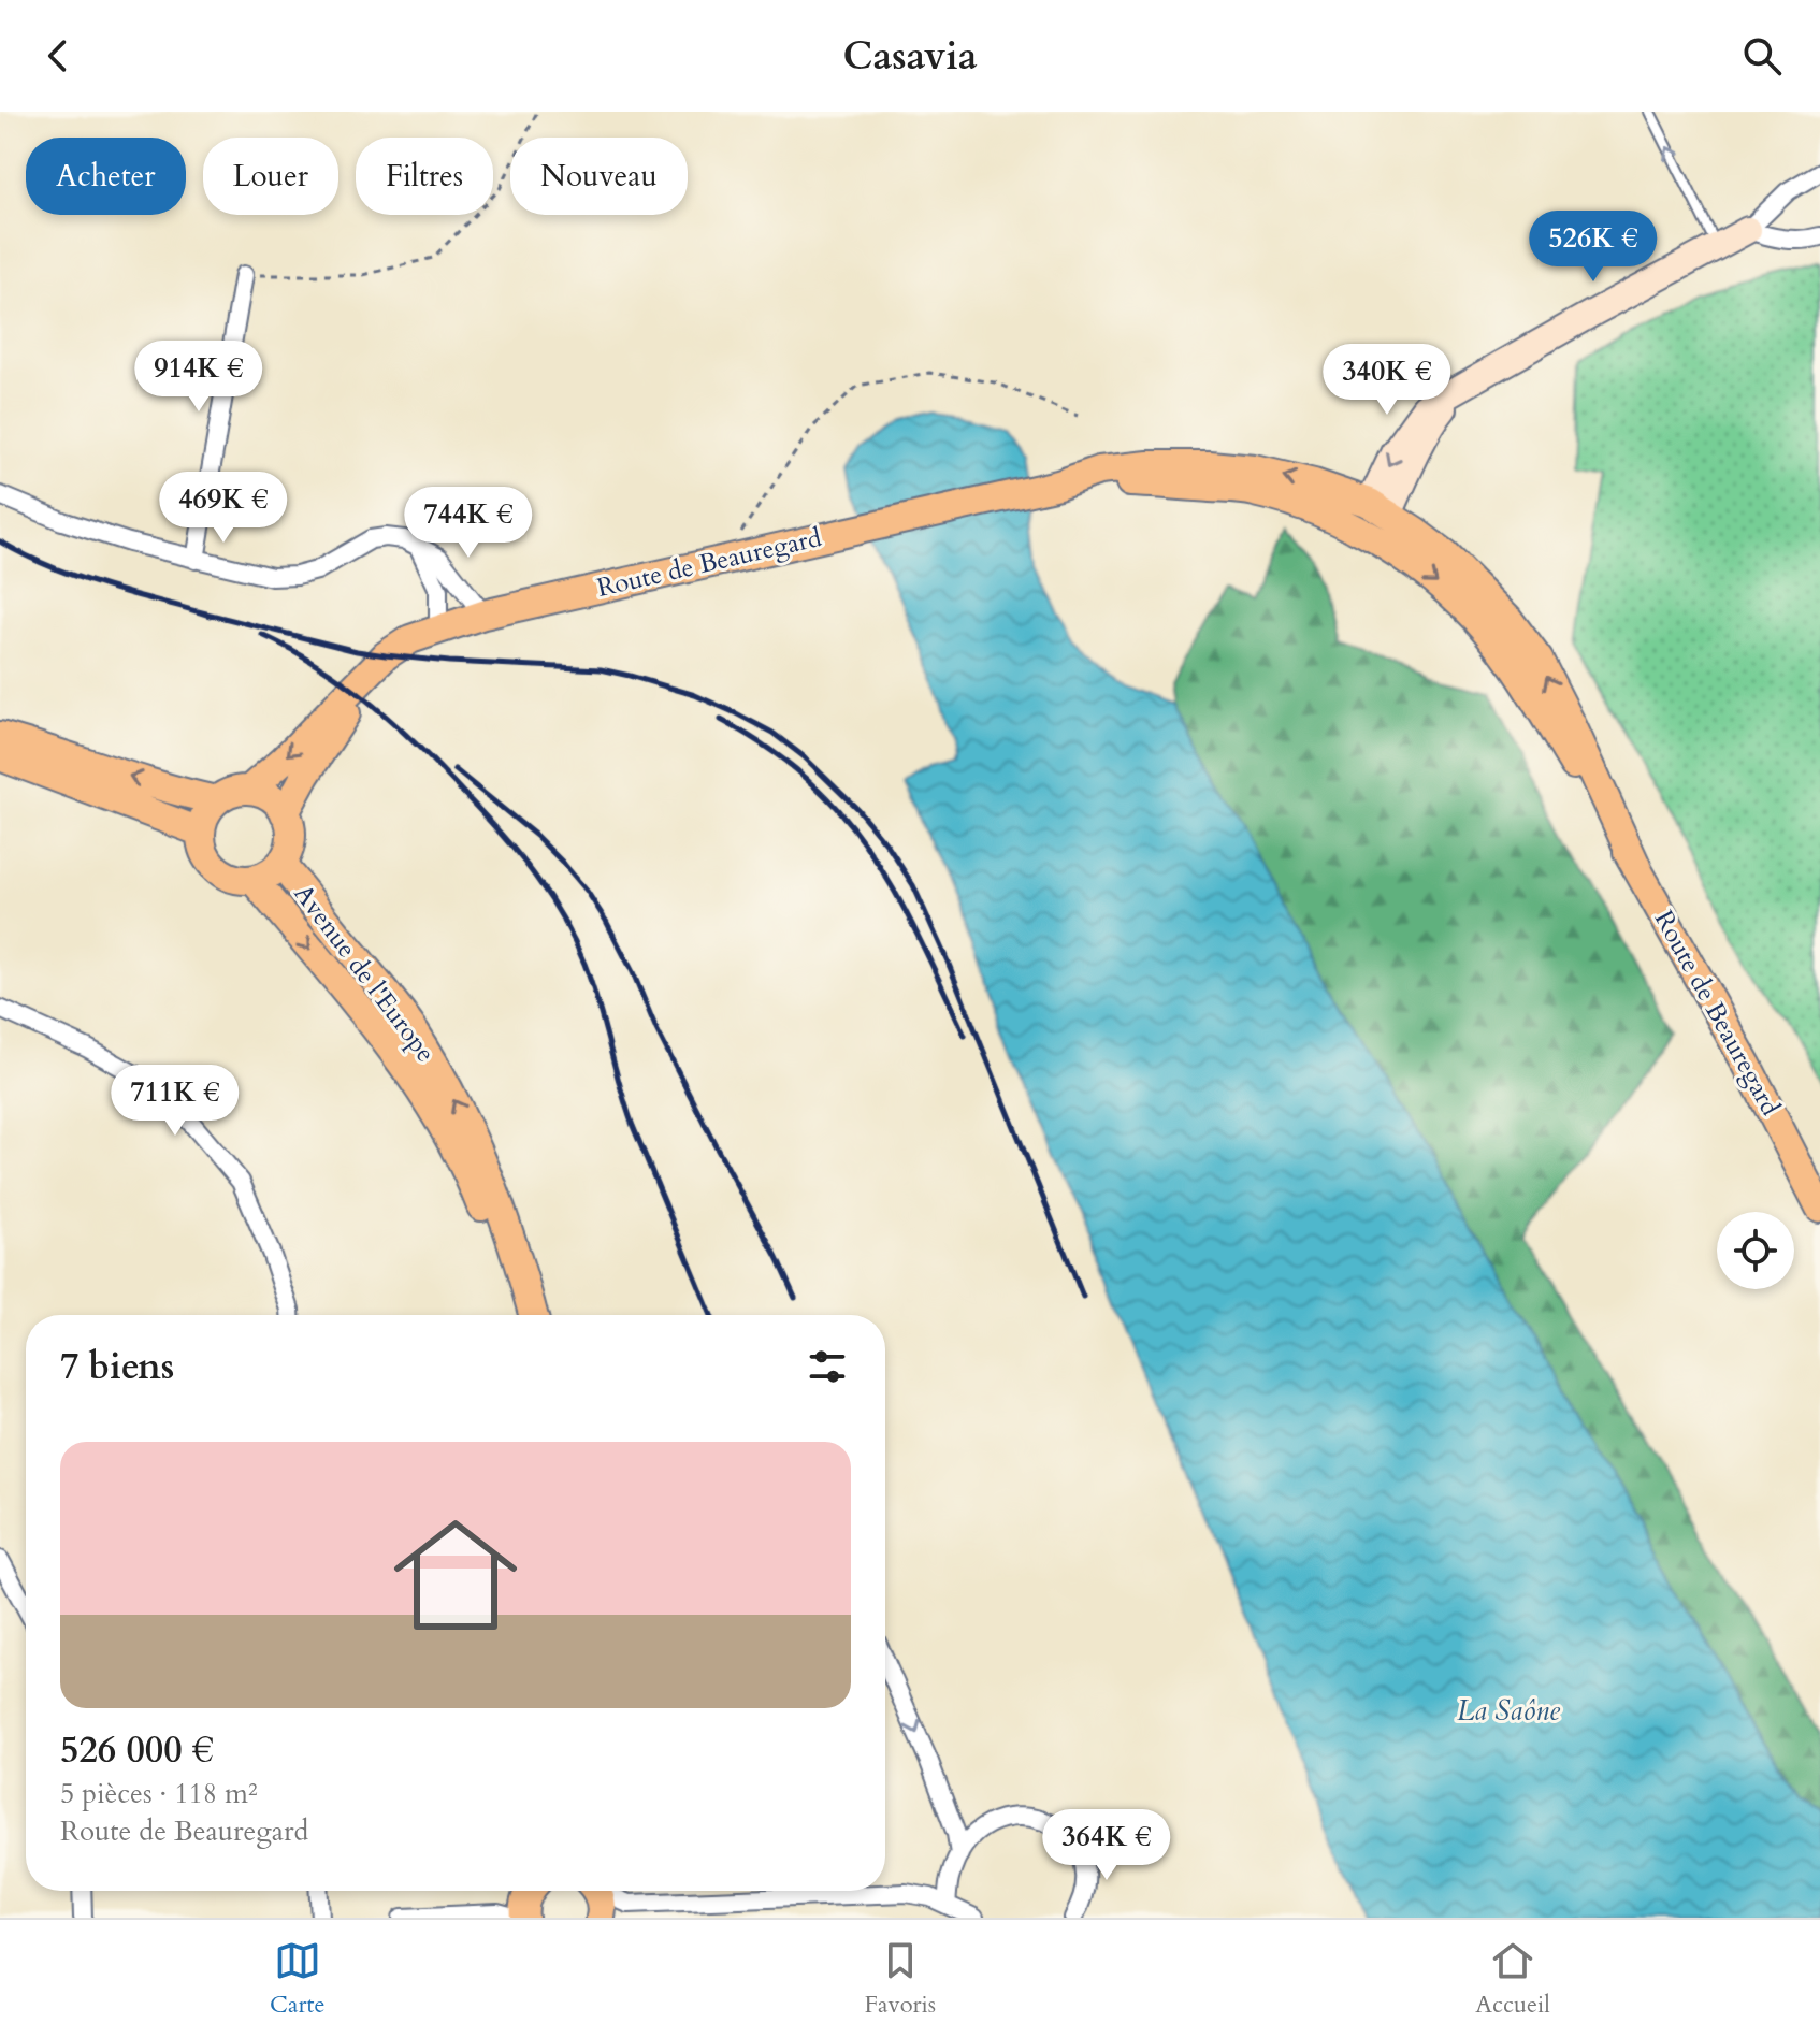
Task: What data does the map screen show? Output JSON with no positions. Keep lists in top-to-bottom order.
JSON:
{
  "streets": {
    "main road": ["Route de Beauregard", "Avenue de l'Europe"]
  },
  "crossings": [
    ["Route de Beauregard", "Avenue de l'Europe"]
  ],
  "water": ["La Saône"],
  "page": {
    "header": "Casavia",
    "chip": [
      "Acheter",
      "Louer",
      "Filtres",
      "Nouveau"
    ],
    "price": [
      "526K €",
      "914K €",
      "340K €",
      "469K €",
      "744K €",
      "711K €",
      "364K €"
    ],
    "heading": "7 biens",
    "list": [
      {
        "name": "526 000 €",
        "note": "5 pièces · 118 m² · Route de Beauregard"
      }
    ],
    "tabs": ["Carte", "Favoris", "Accueil"]
  }
}
